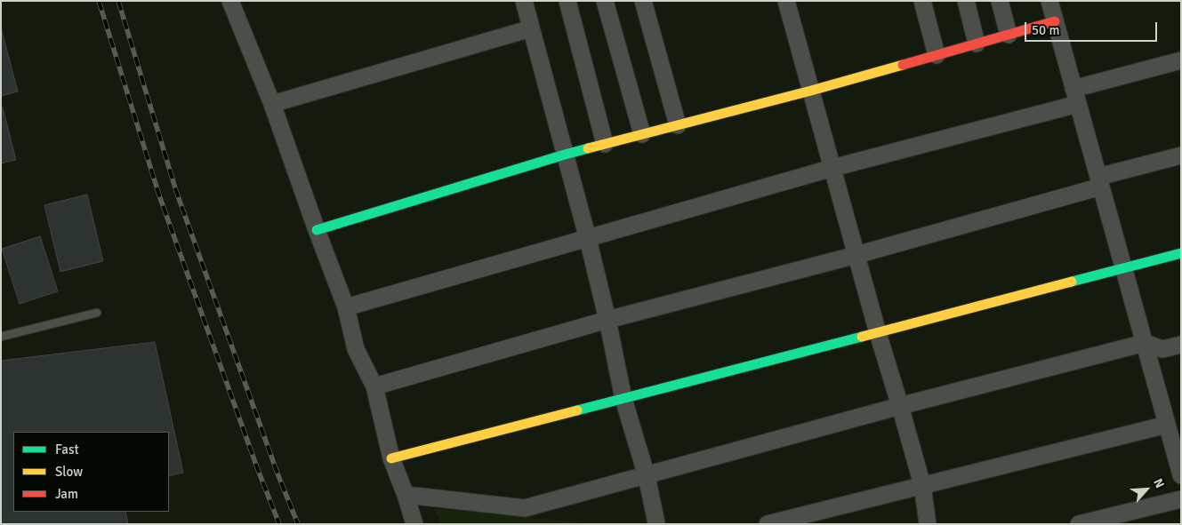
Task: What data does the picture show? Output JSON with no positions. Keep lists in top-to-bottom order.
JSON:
{
  "legend": ["Fast", "Slow", "Jam"],
  "scale_bar": "50 m",
  "north": "top right"
}
